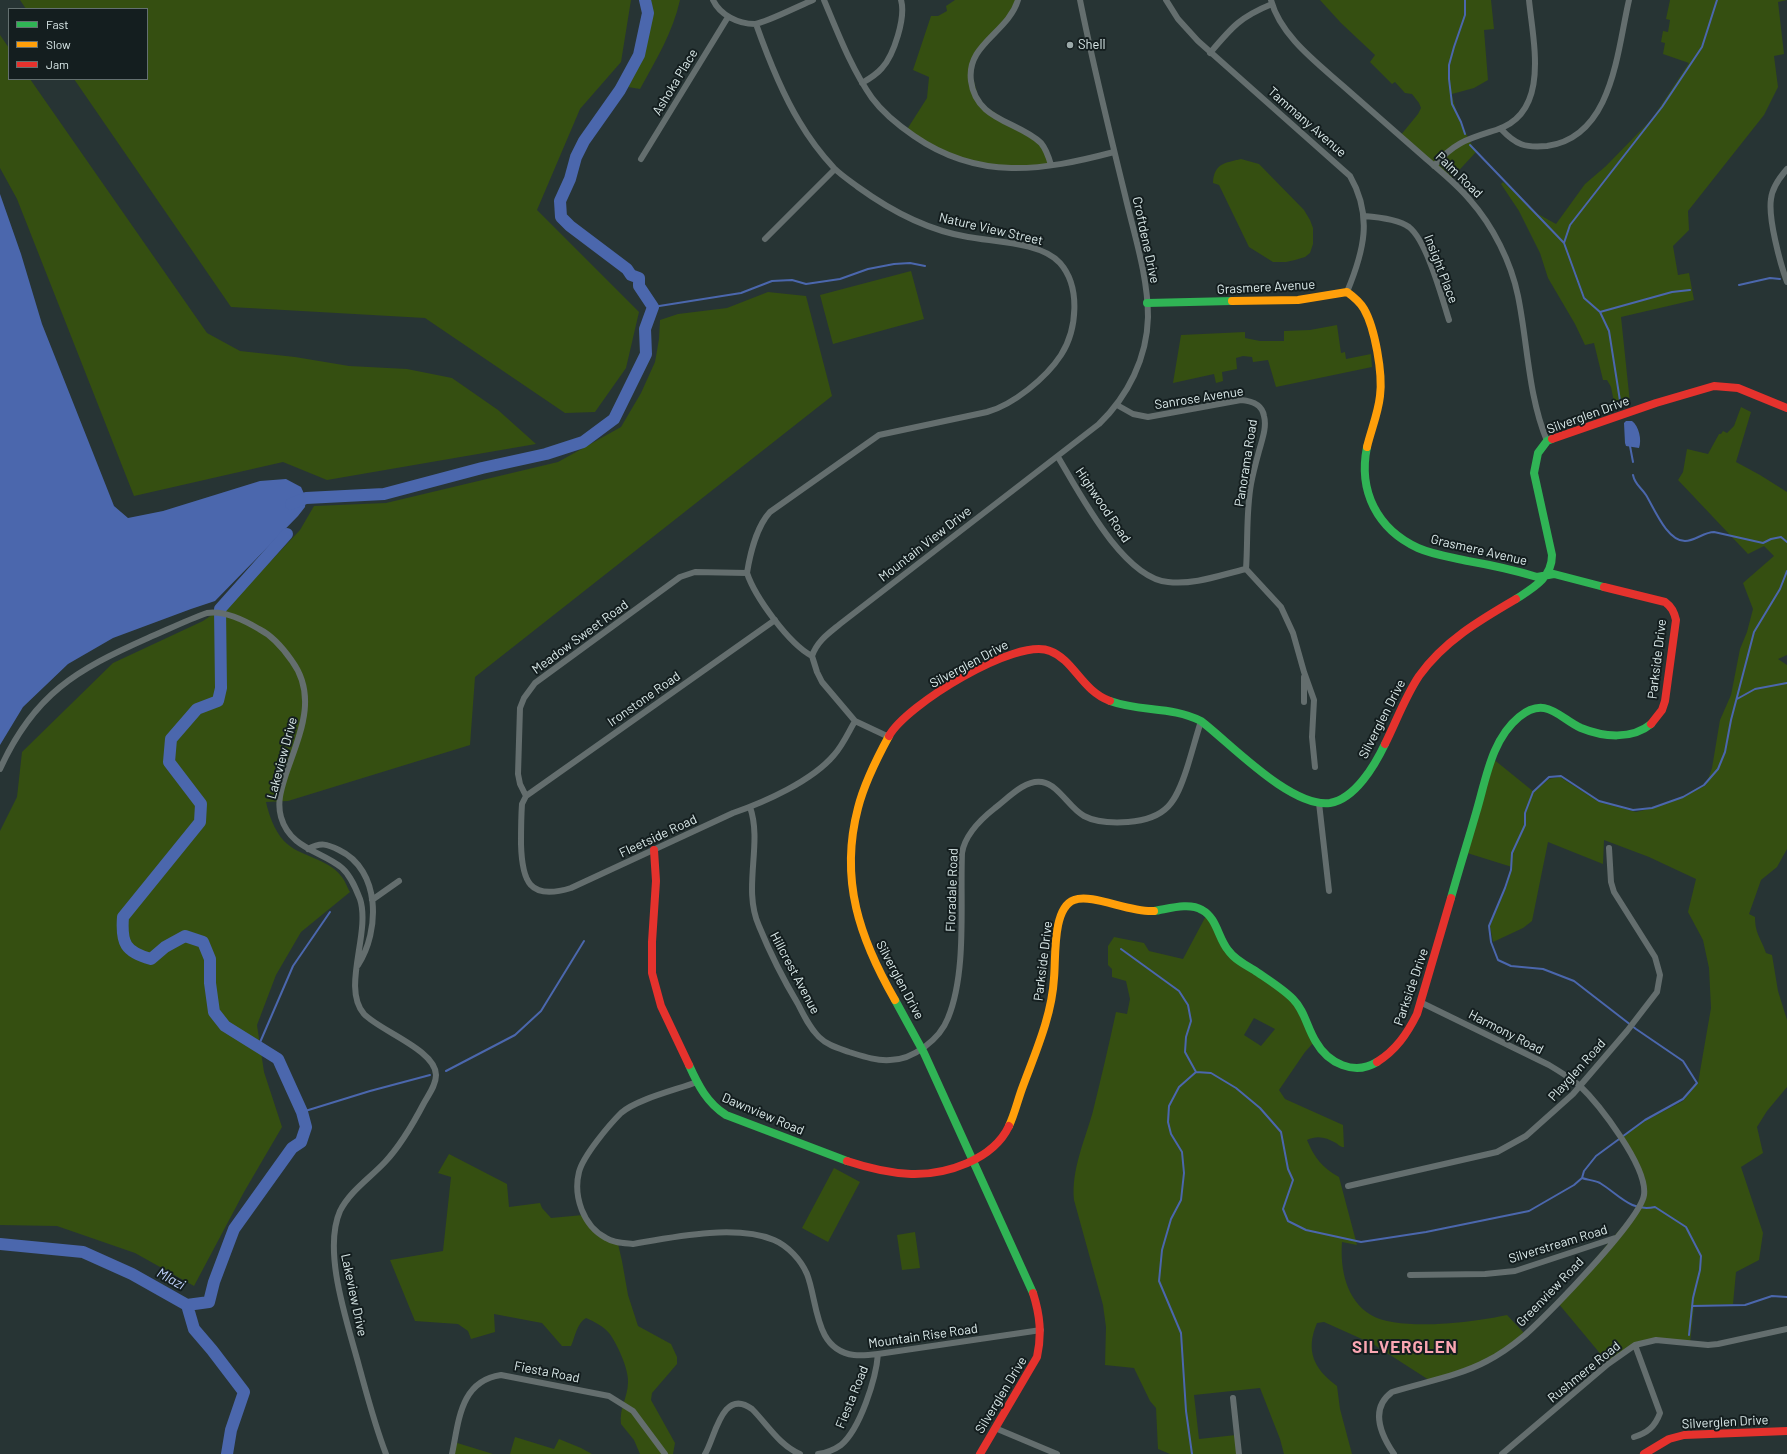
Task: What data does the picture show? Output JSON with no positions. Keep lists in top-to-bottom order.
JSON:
{
  "streets": {
    "street": [
      "Ashoka Place",
      "Tammany Avenue",
      "Palm Road",
      "Nature View Street",
      "Croftdene Drive",
      "Insight Place",
      "Grasmere Avenue",
      "Sanrose Avenue",
      "Silverglen Drive",
      "Panorama Road",
      "Highwood Road",
      "Mountain View Drive",
      "Meadow Sweet Road",
      "Parkside Drive",
      "Ironstone Road",
      "Lakeview Drive",
      "Fleetside Road",
      "Floradale Road",
      "Hillcrest Avenue",
      "Harmony Road",
      "Playglen Road",
      "Dawnview Road",
      "Silverstream Road",
      "Greenview Road",
      "Mountain Rise Road",
      "Fiesta Road",
      "Rushmere Road"
    ]
  },
  "crossings": [
    ["Tammany Avenue", "Insight Place"],
    ["Tammany Avenue", "Grasmere Avenue"],
    ["Palm Road", "Silverglen Drive"],
    ["Nature View Street", "Meadow Sweet Road"],
    ["Croftdene Drive", "Grasmere Avenue"],
    ["Croftdene Drive", "Sanrose Avenue"],
    ["Croftdene Drive", "Highwood Road"],
    ["Croftdene Drive", "Mountain View Drive"],
    ["Grasmere Avenue", "Silverglen Drive"],
    ["Grasmere Avenue", "Parkside Drive"],
    ["Sanrose Avenue", "Panorama Road"],
    ["Silverglen Drive", "Parkside Drive"],
    ["Silverglen Drive", "Floradale Road"],
    ["Silverglen Drive", "Hillcrest Avenue"],
    ["Silverglen Drive", "Dawnview Road"],
    ["Silverglen Drive", "Mountain Rise Road"],
    ["Panorama Road", "Highwood Road"],
    ["Highwood Road", "Mountain View Drive"],
    ["Meadow Sweet Road", "Ironstone Road"],
    ["Meadow Sweet Road", "Fleetside Road"],
    ["Parkside Drive", "Harmony Road"],
    ["Parkside Drive", "Dawnview Road"],
    ["Ironstone Road", "Fleetside Road"],
    ["Fleetside Road", "Hillcrest Avenue"],
    ["Fleetside Road", "Dawnview Road"],
    ["Floradale Road", "Hillcrest Avenue"],
    ["Harmony Road", "Playglen Road"],
    ["Harmony Road", "Greenview Road"],
    ["Playglen Road", "Greenview Road"],
    ["Dawnview Road", "Mountain Rise Road"],
    ["Silverstream Road", "Greenview Road"],
    ["Mountain Rise Road", "Fiesta Road"]
  ],
  "districts": ["SILVERGLEN"],
  "water": ["Mlazi"],
  "places": ["Shell"],
  "legend": ["Fast", "Slow", "Jam"]
}
